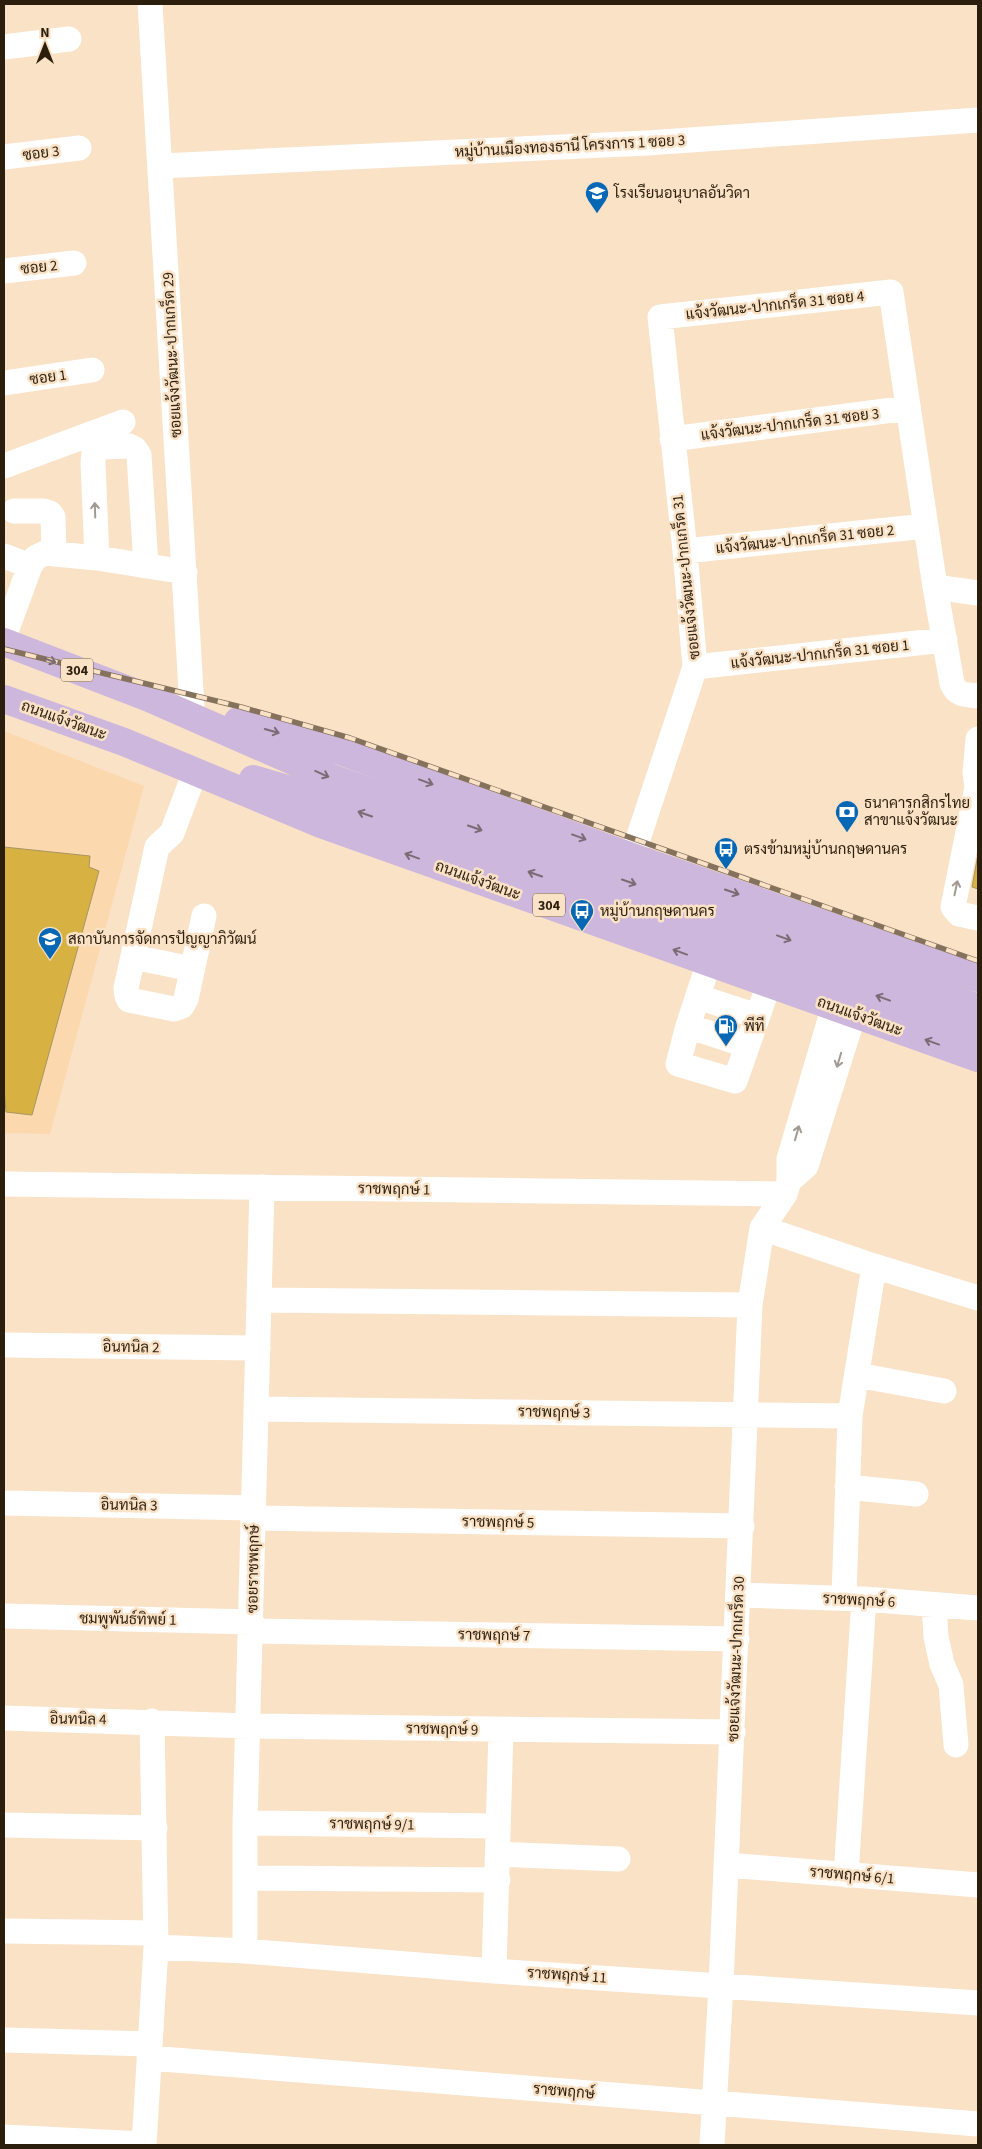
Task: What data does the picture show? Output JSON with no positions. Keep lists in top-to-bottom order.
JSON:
{
  "streets": {
    "main road": ["304", "ถนนแจ้งวัฒนะ"],
    "street": [
      "หมู่บ้านเมืองทองธานี โครงการ 1 ซอย 3",
      "ซอย 3",
      "ซอย 2",
      "แจ้งวัฒนะ-ปากเกร็ด 31 ซอย 4",
      "ซอยแจ้งวัฒนะ-ปากเกร็ด 29",
      "ซอย 1",
      "แจ้งวัฒนะ-ปากเกร็ด 31 ซอย 3",
      "แจ้งวัฒนะ-ปากเกร็ด 31 ซอย 2",
      "ซอยแจ้งวัฒนะ-ปากเกร็ด 31",
      "แจ้งวัฒนะ-ปากเกร็ด 31 ซอย 1",
      "ราชพฤกษ์ 1",
      "อินทนิล 2",
      "ราชพฤกษ์ 3",
      "อินทนิล 3",
      "ราชพฤกษ์ 5",
      "ซอยราชพฤกษ์",
      "ราชพฤกษ์ 6",
      "ชมพูพันธ์ทิพย์ 1",
      "ราชพฤกษ์ 7",
      "ซอยแจ้งวัฒนะ-ปากเกร็ด 30",
      "อินทนิล 4",
      "ราชพฤกษ์ 9",
      "ราชพฤกษ์ 9/1",
      "ราชพฤกษ์ 6/1",
      "ราชพฤกษ์ 11",
      "ราชพฤกษ์"
    ]
  },
  "crossings": [
    ["หมู่บ้านเมืองทองธานี โครงการ 1 ซอย 3", "ซอยแจ้งวัฒนะ-ปากเกร็ด 29"],
    ["แจ้งวัฒนะ-ปากเกร็ด 31 ซอย 4", "แจ้งวัฒนะ-ปากเกร็ด 31 ซอย 3"],
    ["แจ้งวัฒนะ-ปากเกร็ด 31 ซอย 4", "ซอยแจ้งวัฒนะ-ปากเกร็ด 31"],
    ["ซอยแจ้งวัฒนะ-ปากเกร็ด 29", "ถนนแจ้งวัฒนะ"],
    ["แจ้งวัฒนะ-ปากเกร็ด 31 ซอย 3", "ซอยแจ้งวัฒนะ-ปากเกร็ด 31"],
    ["แจ้งวัฒนะ-ปากเกร็ด 31 ซอย 2", "ซอยแจ้งวัฒนะ-ปากเกร็ด 31"],
    ["ซอยแจ้งวัฒนะ-ปากเกร็ด 31", "แจ้งวัฒนะ-ปากเกร็ด 31 ซอย 1"],
    ["ซอยแจ้งวัฒนะ-ปากเกร็ด 31", "ถนนแจ้งวัฒนะ"],
    ["ถนนแจ้งวัฒนะ", "ซอยแจ้งวัฒนะ-ปากเกร็ด 30"],
    ["ราชพฤกษ์ 1", "ซอยราชพฤกษ์"],
    ["ราชพฤกษ์ 1", "ซอยแจ้งวัฒนะ-ปากเกร็ด 30"],
    ["อินทนิล 2", "ซอยราชพฤกษ์"],
    ["ราชพฤกษ์ 3", "ซอยราชพฤกษ์"],
    ["ราชพฤกษ์ 3", "ซอยแจ้งวัฒนะ-ปากเกร็ด 30"],
    ["อินทนิล 3", "ราชพฤกษ์ 5"],
    ["อินทนิล 3", "ซอยราชพฤกษ์"],
    ["ราชพฤกษ์ 5", "ซอยราชพฤกษ์"],
    ["ราชพฤกษ์ 5", "ซอยแจ้งวัฒนะ-ปากเกร็ด 30"],
    ["ซอยราชพฤกษ์", "ชมพูพันธ์ทิพย์ 1"],
    ["ซอยราชพฤกษ์", "ราชพฤกษ์ 7"],
    ["ซอยราชพฤกษ์", "ราชพฤกษ์ 9"],
    ["ซอยราชพฤกษ์", "ราชพฤกษ์ 9/1"],
    ["ซอยราชพฤกษ์", "ราชพฤกษ์ 11"],
    ["ราชพฤกษ์ 6", "ซอยแจ้งวัฒนะ-ปากเกร็ด 30"],
    ["ชมพูพันธ์ทิพย์ 1", "ราชพฤกษ์ 7"],
    ["ราชพฤกษ์ 7", "ซอยแจ้งวัฒนะ-ปากเกร็ด 30"],
    ["ซอยแจ้งวัฒนะ-ปากเกร็ด 30", "ราชพฤกษ์ 9"],
    ["ซอยแจ้งวัฒนะ-ปากเกร็ด 30", "ราชพฤกษ์ 6/1"],
    ["ซอยแจ้งวัฒนะ-ปากเกร็ด 30", "ราชพฤกษ์ 11"],
    ["ซอยแจ้งวัฒนะ-ปากเกร็ด 30", "ราชพฤกษ์"],
    ["อินทนิล 4", "ราชพฤกษ์ 9"]
  ],
  "places": {
    "school or university": ["โรงเรียนอนุบาลอันวิดา", "สถาบันการจัดการปัญญาภิวัฒน์"],
    "bank": ["ธนาคารกสิกรไทย สาขาแจ้งวัฒนะ"],
    "bus stop": ["ตรงข้ามหมู่บ้านกฤษดานคร", "หมู่บ้านกฤษดานคร"],
    "fuel station": ["พีที"]
  },
  "north": "top"
}
